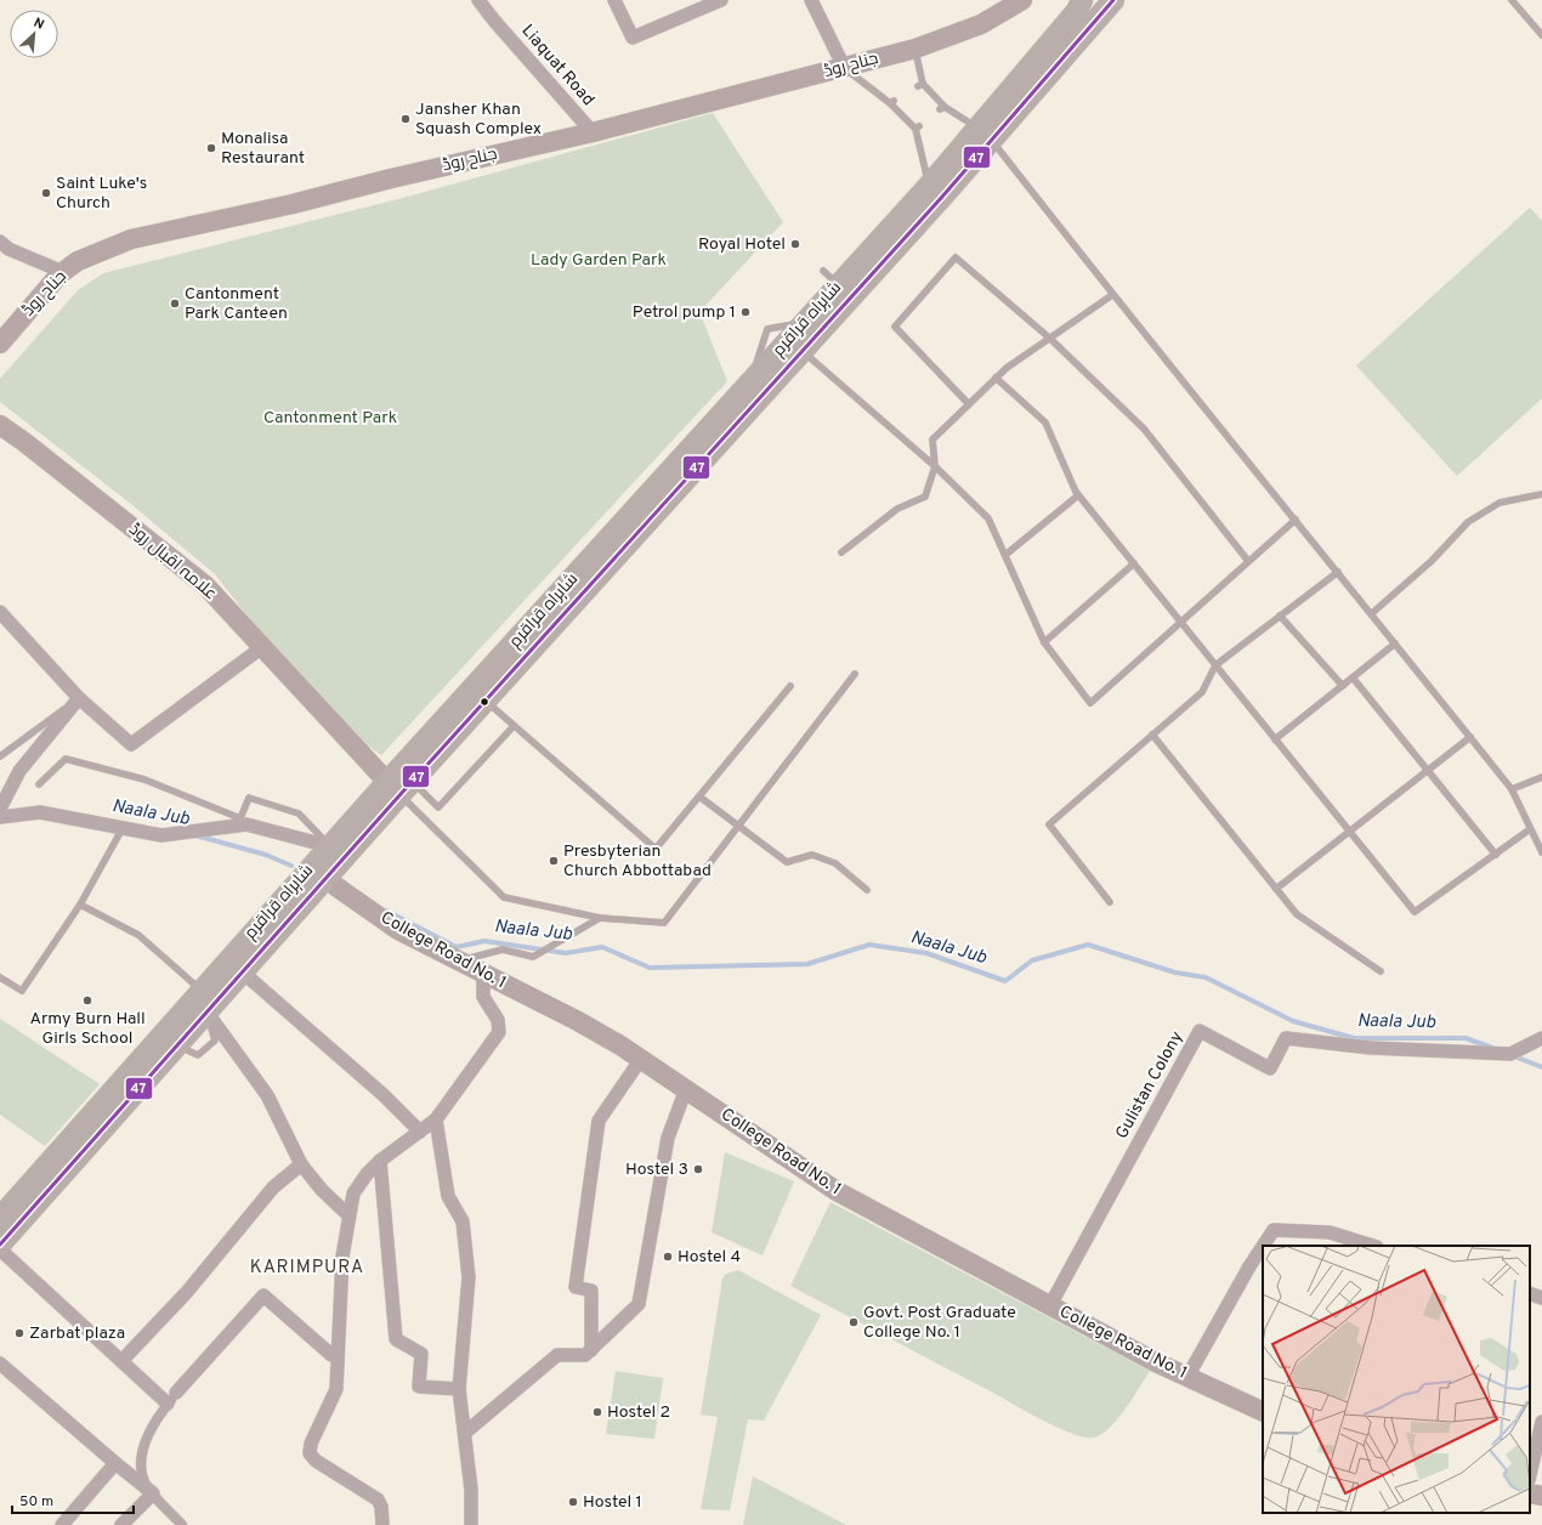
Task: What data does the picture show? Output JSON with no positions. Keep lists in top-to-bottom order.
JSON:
{
  "streets": {
    "highway": ["شاہراہ قراقرم"],
    "main road": ["جناح روڈ", "علامہ اقبال روڈ", "College Road No. 1"],
    "street": ["Liaquat Road", "Gulistan Colony"]
  },
  "crossings": [
    ["Liaquat Road", "جناح روڈ"],
    ["شاہراہ قراقرم", "علامہ اقبال روڈ"],
    ["شاہراہ قراقرم", "College Road No. 1"],
    ["College Road No. 1", "Gulistan Colony"]
  ],
  "districts": ["KARIMPURA"],
  "water": ["Naala Jub"],
  "parks": ["Lady Garden Park", "Cantonment Park"],
  "places": [
    "Jansher Khan Squash Complex",
    "Monalisa Restaurant",
    "Saint Luke's Church",
    "Royal Hotel",
    "Cantonment Park Canteen",
    "Petrol pump 1",
    "Presbyterian Church Abbottabad",
    "Army Burn Hall Girls School",
    "Hostel 3",
    "Hostel 4",
    "Govt. Post Graduate College No. 1",
    "Zarbat plaza",
    "Hostel 2",
    "Hostel 1"
  ],
  "lines": ["transit line 47"],
  "scale_bar": "50 m",
  "north": "top right"
}
